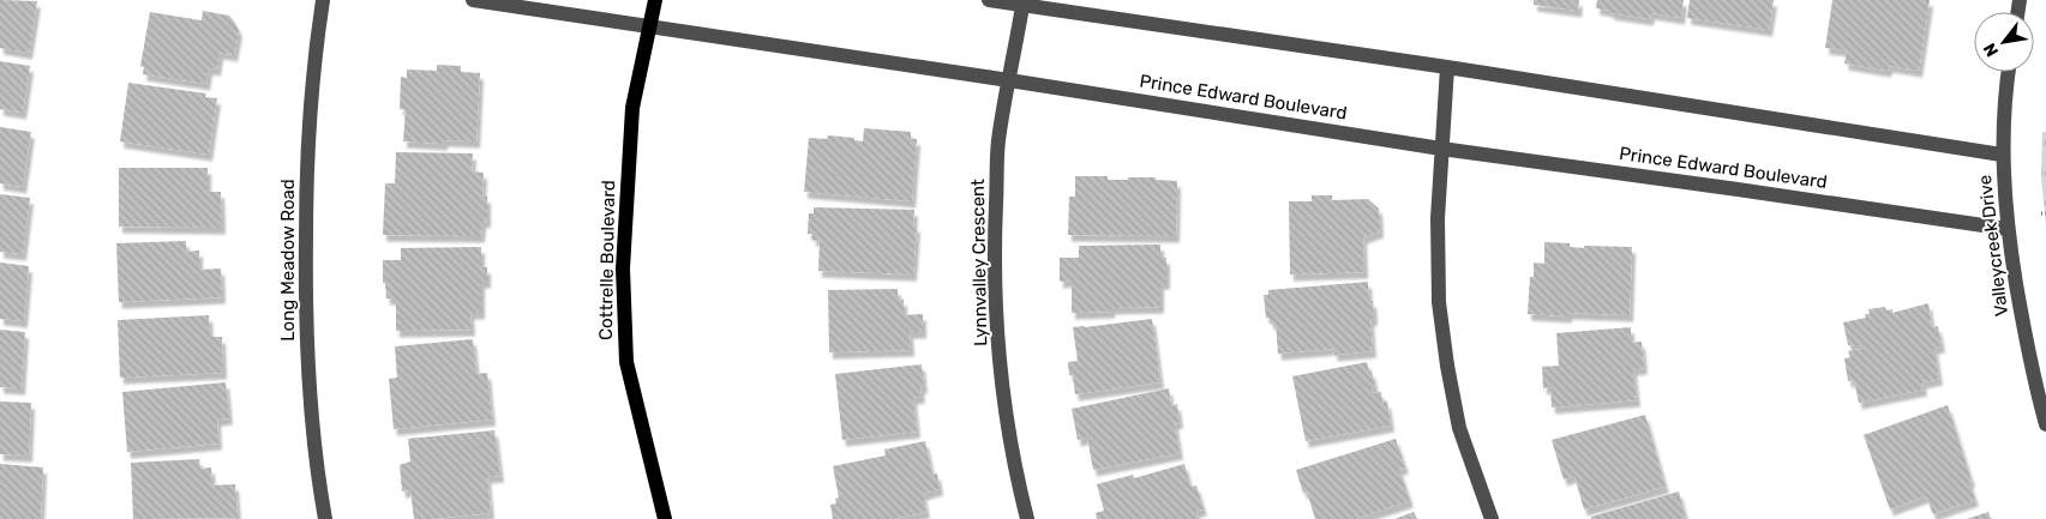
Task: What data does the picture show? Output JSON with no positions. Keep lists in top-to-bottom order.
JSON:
{
  "streets": {
    "main road": ["Cottrelle Boulevard"],
    "street": [
      "Prince Edward Boulevard",
      "Valleycreek Drive",
      "Long Meadow Road",
      "Lynnvalley Crescent"
    ]
  },
  "crossings": [
    ["Prince Edward Boulevard", "Valleycreek Drive"],
    ["Prince Edward Boulevard", "Cottrelle Boulevard"],
    ["Prince Edward Boulevard", "Lynnvalley Crescent"]
  ],
  "north": "bottom left"
}
